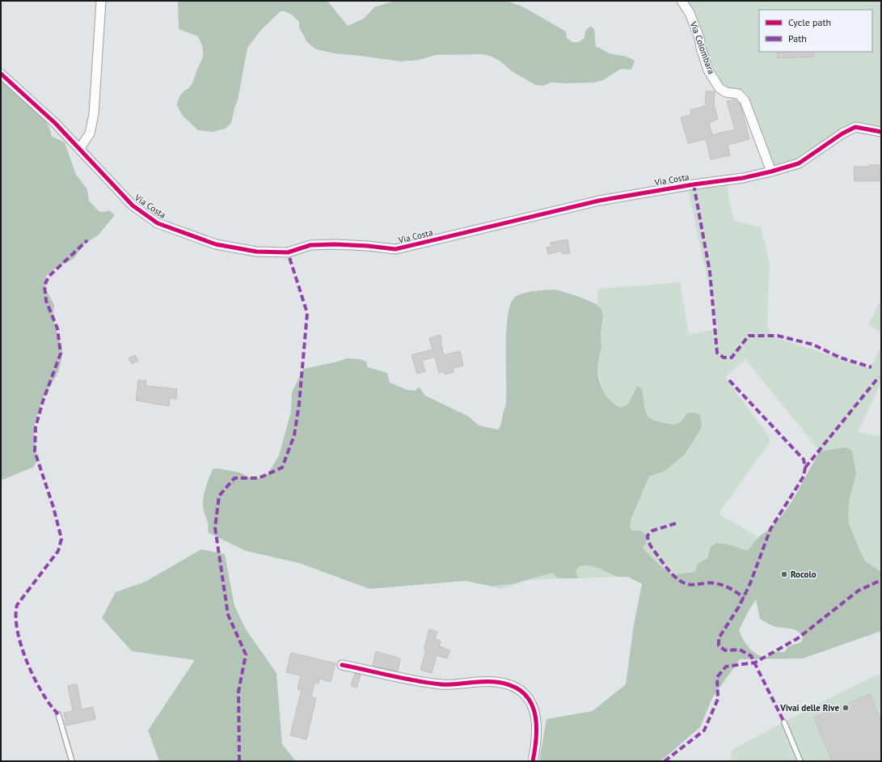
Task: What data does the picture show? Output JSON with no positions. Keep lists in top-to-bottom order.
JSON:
{
  "streets": {
    "street": ["Via Colombara", "Via Costa"]
  },
  "crossings": [
    ["Via Colombara", "Via Costa"]
  ],
  "places": ["Rocolo", "Vivai delle Rive"],
  "legend": ["Cycle path", "Path"]
}
